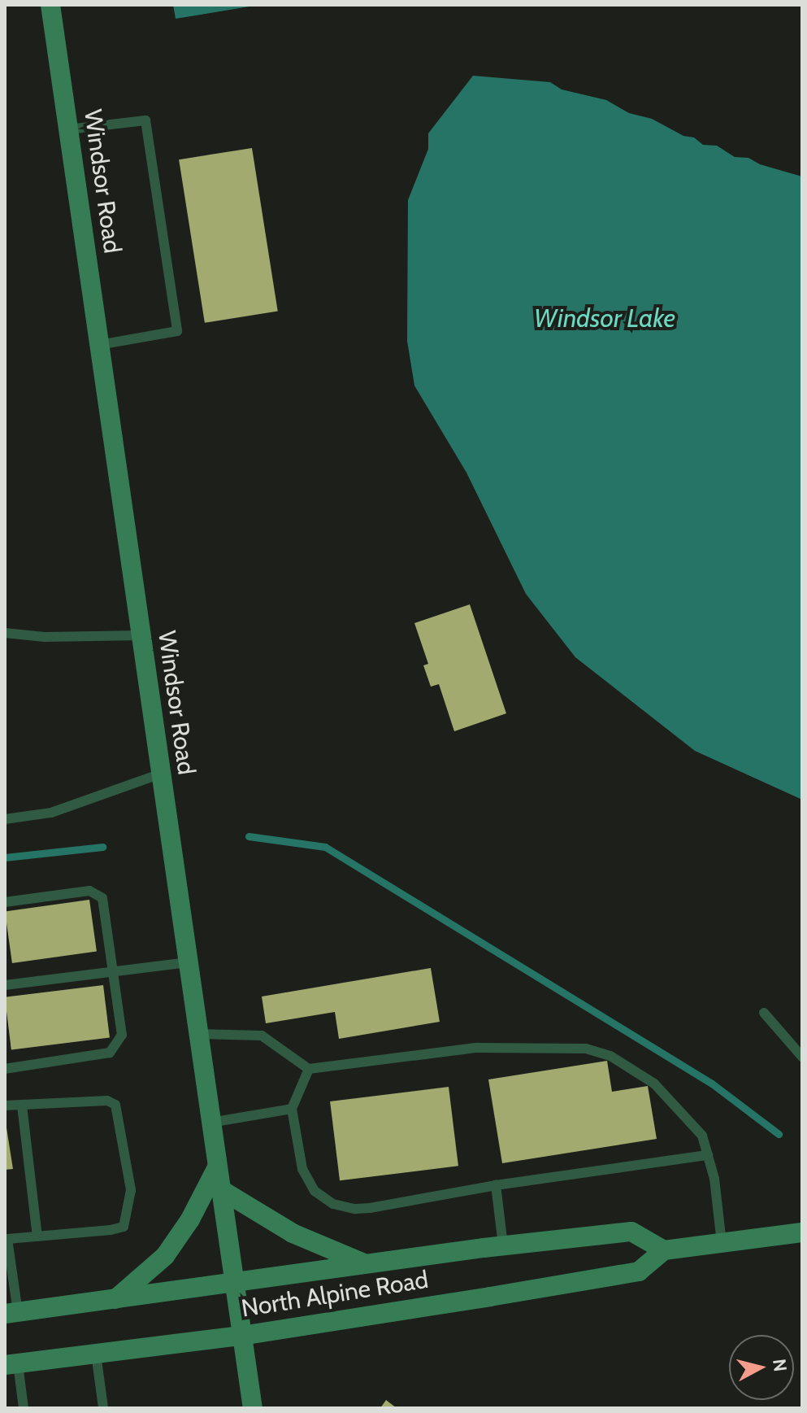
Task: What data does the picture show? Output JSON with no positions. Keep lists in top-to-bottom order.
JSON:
{
  "streets": {
    "main road": ["Windsor Road", "North Alpine Road"]
  },
  "crossings": [
    ["Windsor Road", "North Alpine Road"]
  ],
  "water": ["Windsor Lake"],
  "north": "right"
}
